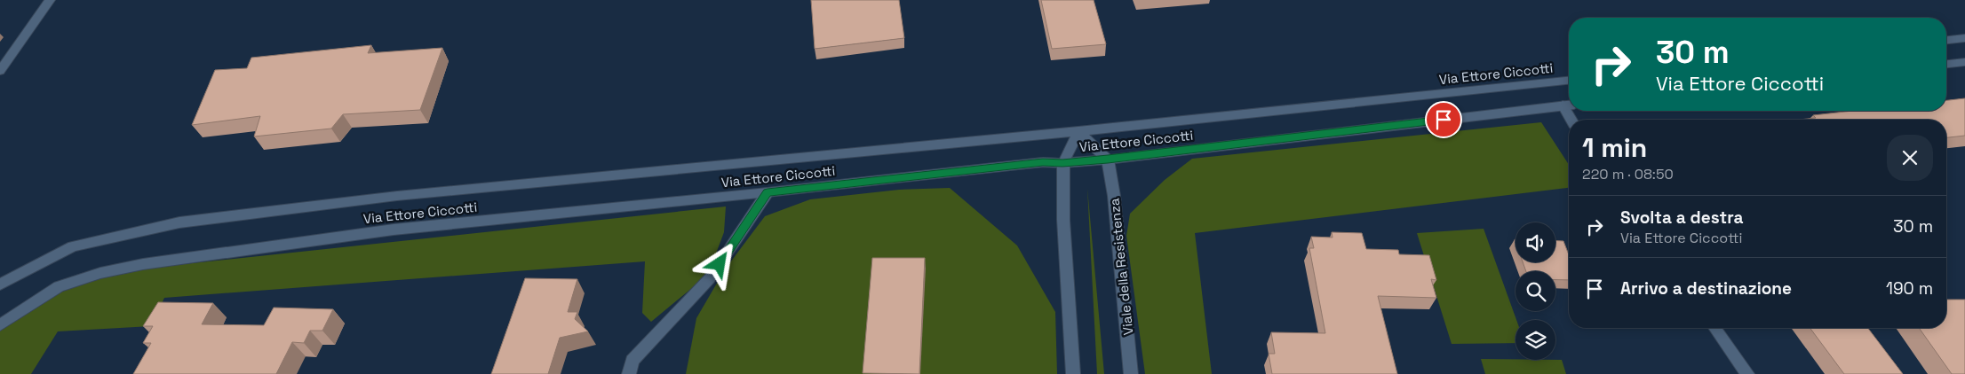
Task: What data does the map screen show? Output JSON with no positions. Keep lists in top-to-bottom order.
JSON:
{
  "streets": {
    "street": ["Via Ettore Ciccotti", "Viale della Resistenza"]
  },
  "crossings": [
    ["Via Ettore Ciccotti", "Viale della Resistenza"]
  ],
  "page": {
    "turn": ["30 m", "Via Ettore Ciccotti"],
    "heading": ["1 min", "220 m · 08:50"],
    "list": [
      {
        "name": "Svolta a destra",
        "note": "Via Ettore Ciccotti",
        "value": "30 m"
      },
      {
        "name": "Arrivo a destinazione",
        "value": "190 m"
      }
    ]
  }
}
